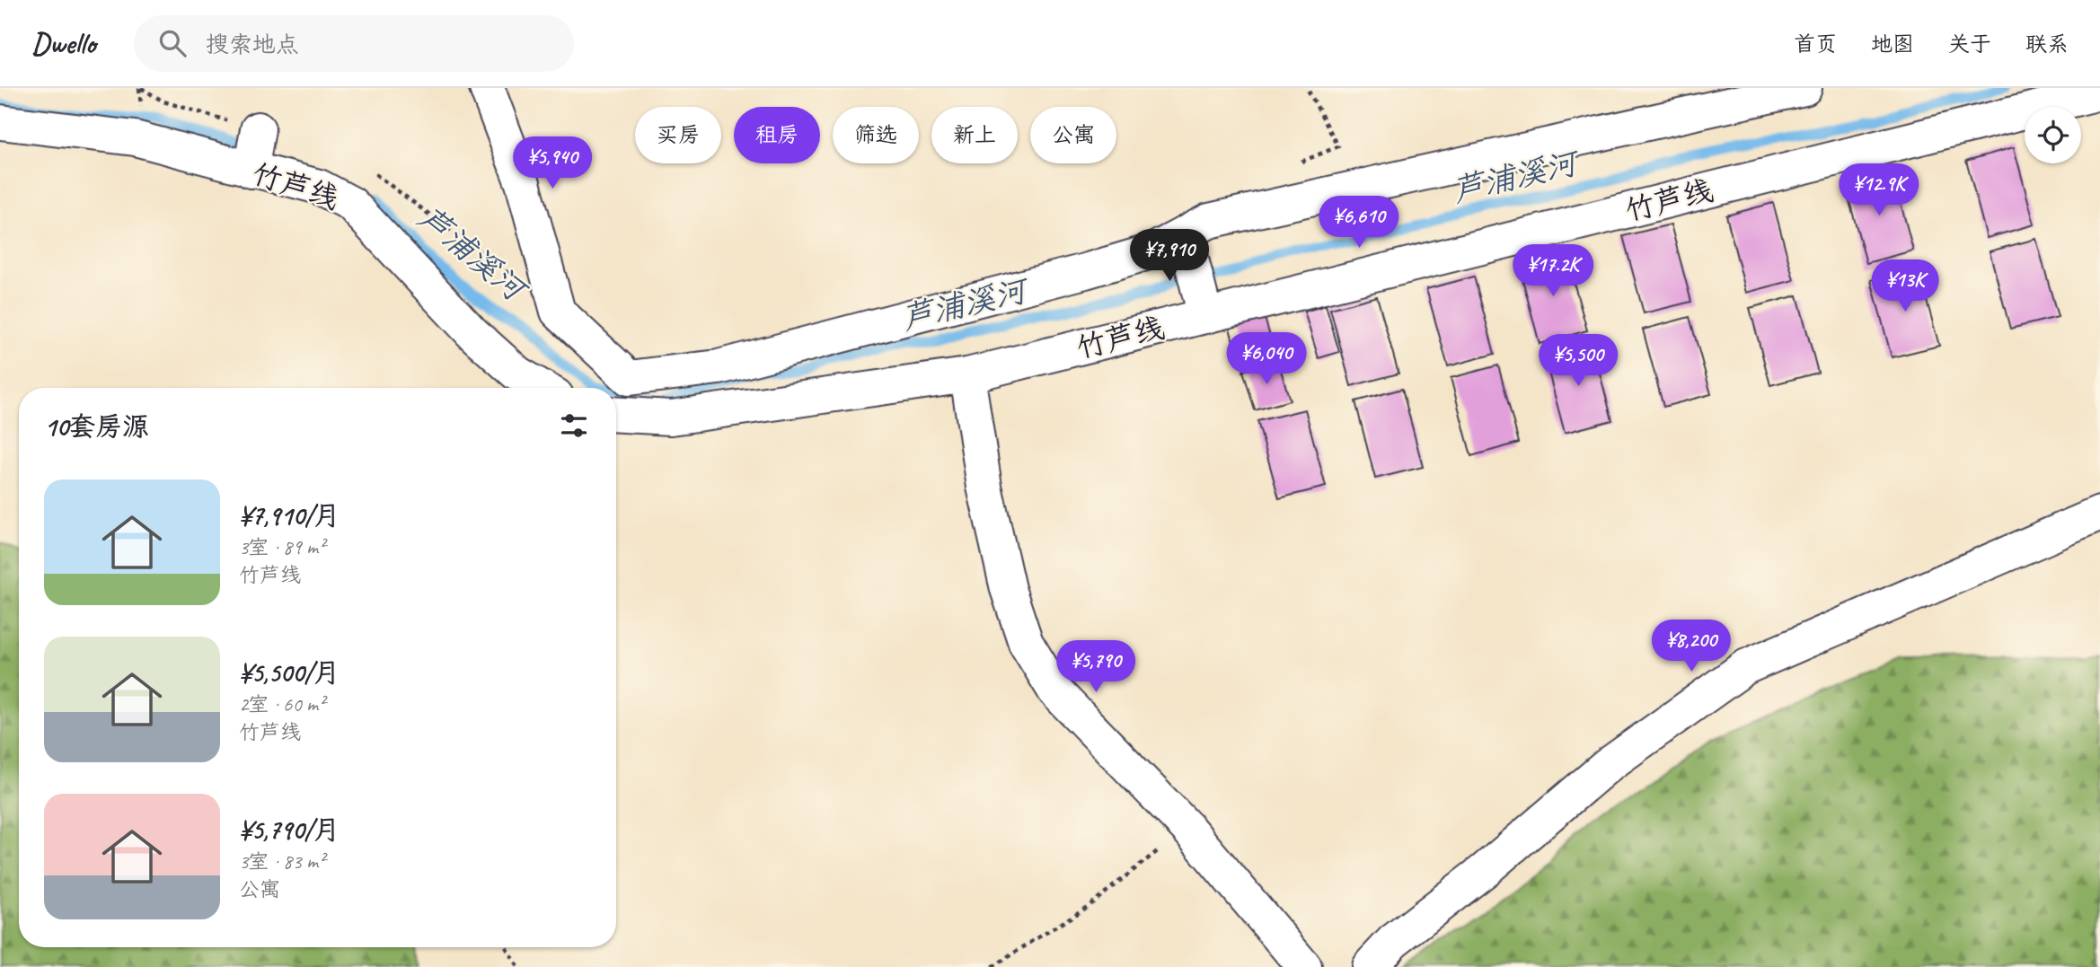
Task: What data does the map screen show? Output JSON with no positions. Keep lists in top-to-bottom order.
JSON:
{
  "streets": {
    "street": ["竹芦线"]
  },
  "water": ["芦浦溪河"],
  "page": {
    "header": "Dwello",
    "search": "搜索地点",
    "nav": [
      "首页",
      "地图",
      "关于",
      "联系"
    ],
    "chip": [
      "买房",
      "租房",
      "筛选",
      "新上",
      "公寓"
    ],
    "price": [
      "¥5,940",
      "¥12.9K",
      "¥6,610",
      "¥7,910",
      "¥17.2K",
      "¥13K",
      "¥6,040",
      "¥5,500",
      "¥8,200",
      "¥5,790"
    ],
    "heading": "10套房源",
    "list": [
      {
        "name": "¥7,910/月",
        "note": "3室 · 89 m² · 竹芦线"
      },
      {
        "name": "¥5,500/月",
        "note": "2室 · 60 m² · 竹芦线"
      },
      {
        "name": "¥5,790/月",
        "note": "3室 · 83 m² · 公寓"
      }
    ]
  }
}
